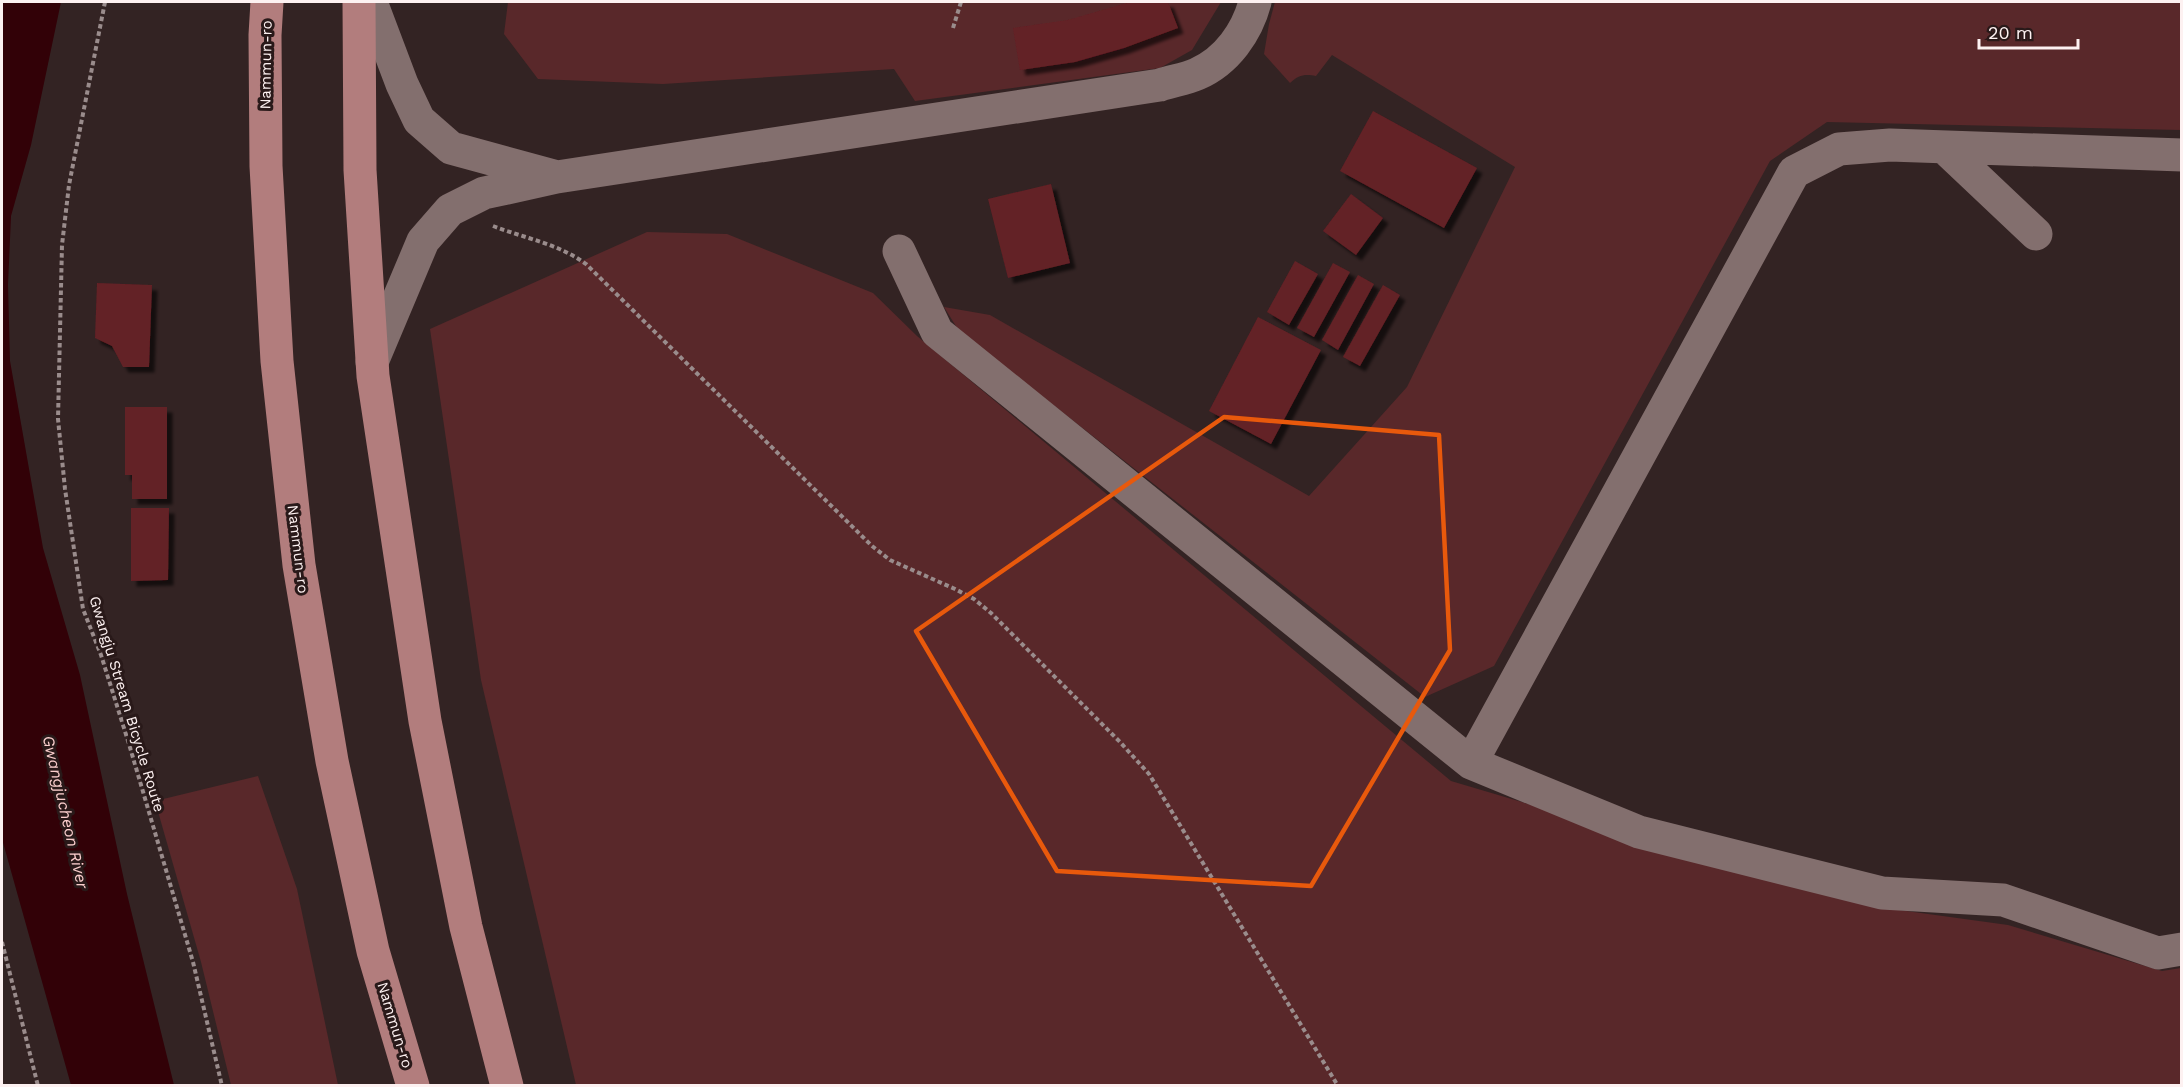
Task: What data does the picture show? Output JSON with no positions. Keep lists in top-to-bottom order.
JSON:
{
  "streets": {
    "main road": ["Nammun-ro"],
    "path": ["Gwangju Stream Bicycle Route"]
  },
  "water": ["Gwangjucheon River"],
  "scale_bar": "20 m"
}
